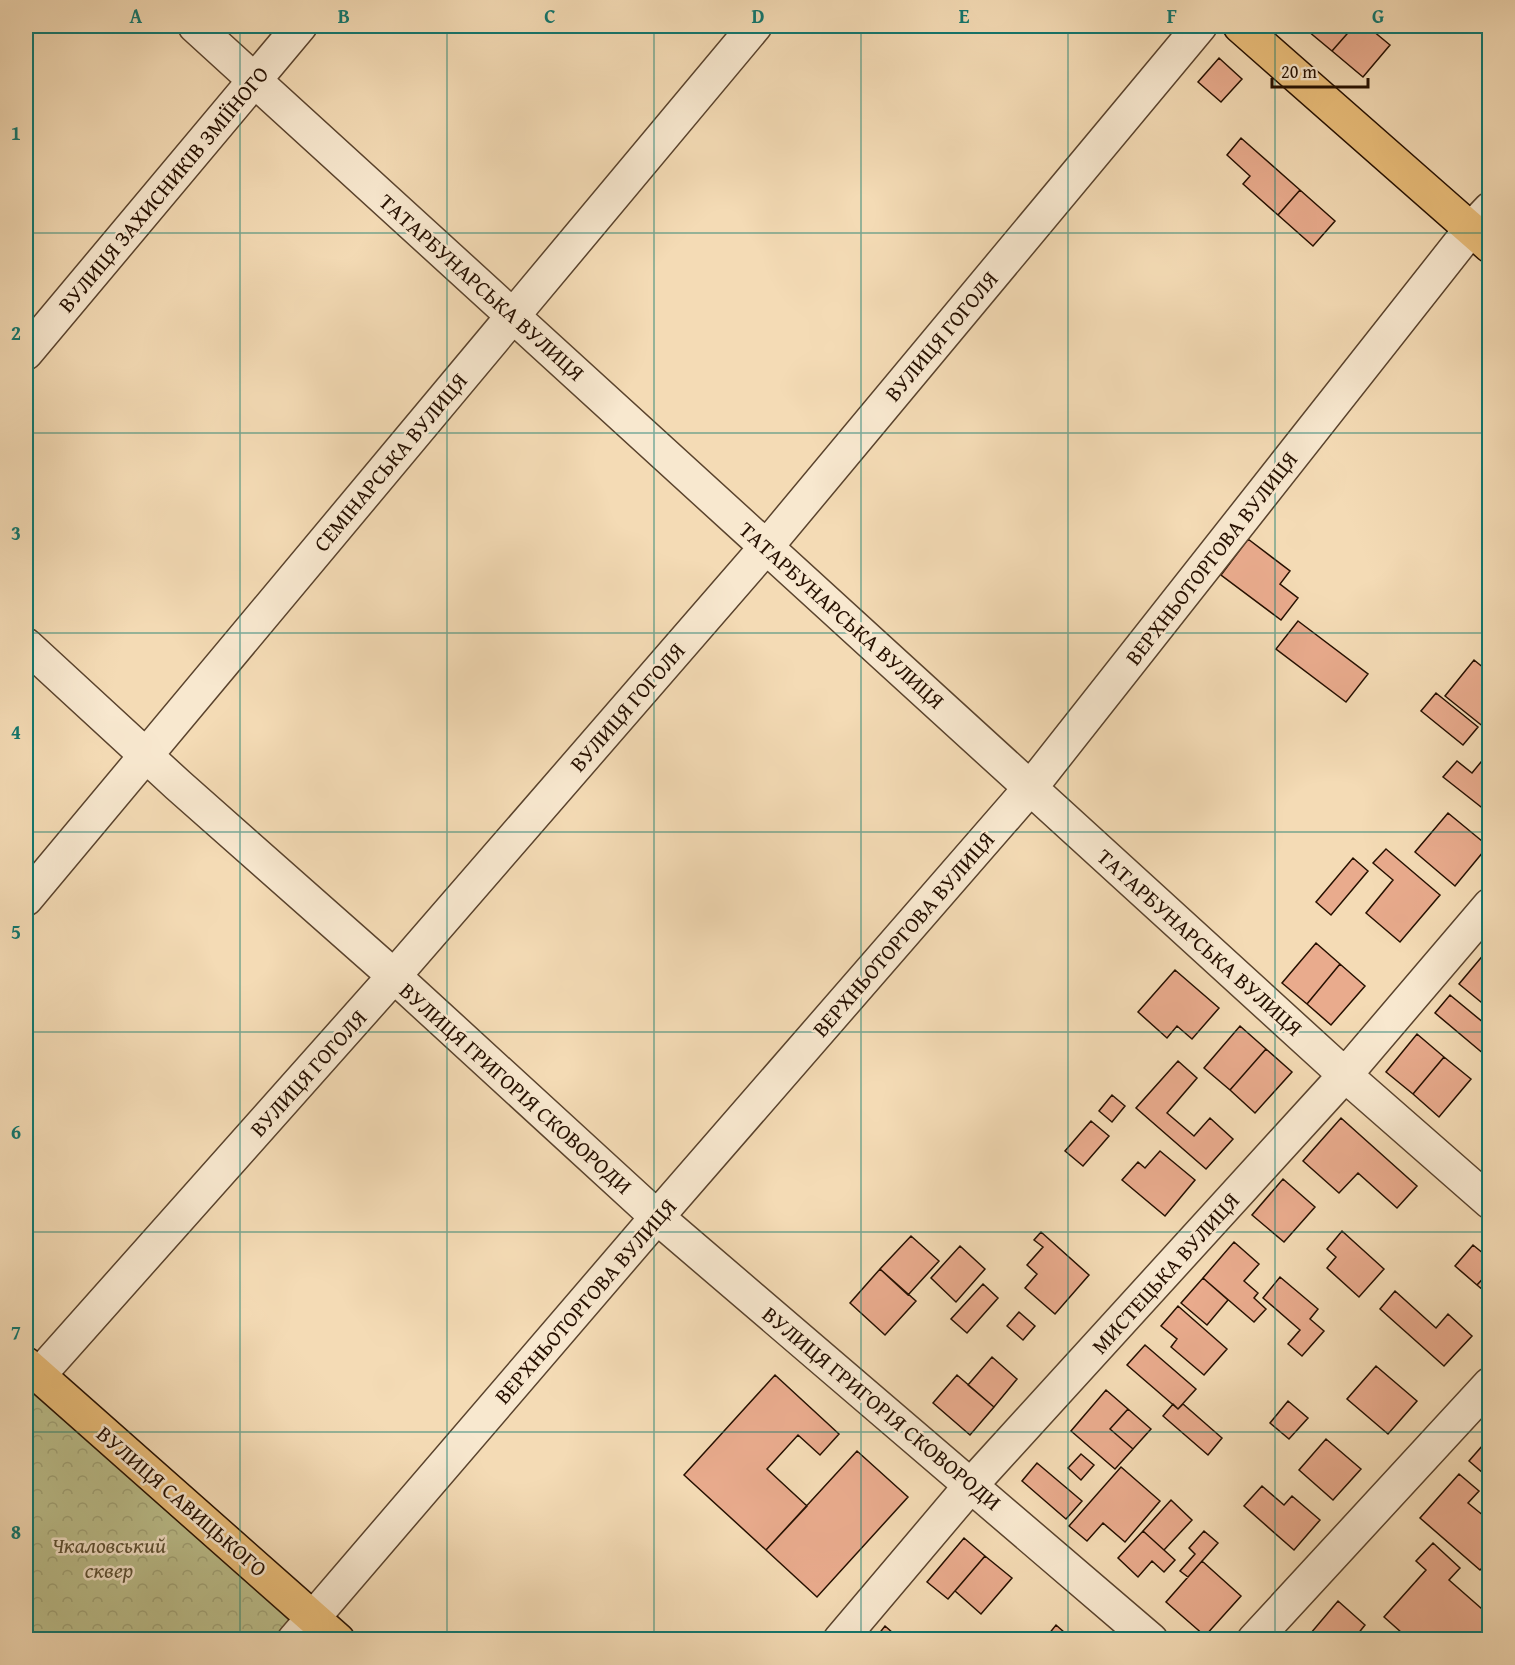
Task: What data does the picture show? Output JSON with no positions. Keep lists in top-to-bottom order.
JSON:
{
  "streets": {
    "main road": ["ВУЛИЦЯ САВИЦЬКОГО"],
    "street": [
      "ВУЛИЦЯ ЗАХИСНИКІВ ЗМІЇНОГО",
      "ТАТАРБУНАРСЬКА ВУЛИЦЯ",
      "ВУЛИЦЯ ГОГОЛЯ",
      "СЕМІНАРСЬКА ВУЛИЦЯ",
      "ВЕРХНЬОТОРГОВА ВУЛИЦЯ",
      "ВУЛИЦЯ ГРИГОРІЯ СКОВОРОДИ",
      "МИСТЕЦЬКА ВУЛИЦЯ"
    ]
  },
  "crossings": [
    ["ВУЛИЦЯ ЗАХИСНИКІВ ЗМІЇНОГО", "ТАТАРБУНАРСЬКА ВУЛИЦЯ"],
    ["ТАТАРБУНАРСЬКА ВУЛИЦЯ", "ВУЛИЦЯ ГОГОЛЯ"],
    ["ТАТАРБУНАРСЬКА ВУЛИЦЯ", "СЕМІНАРСЬКА ВУЛИЦЯ"],
    ["ТАТАРБУНАРСЬКА ВУЛИЦЯ", "ВЕРХНЬОТОРГОВА ВУЛИЦЯ"],
    ["ТАТАРБУНАРСЬКА ВУЛИЦЯ", "МИСТЕЦЬКА ВУЛИЦЯ"],
    ["ВУЛИЦЯ ГОГОЛЯ", "ВУЛИЦЯ ГРИГОРІЯ СКОВОРОДИ"],
    ["ВУЛИЦЯ ГОГОЛЯ", "ВУЛИЦЯ САВИЦЬКОГО"],
    ["СЕМІНАРСЬКА ВУЛИЦЯ", "ВУЛИЦЯ ГРИГОРІЯ СКОВОРОДИ"],
    ["ВЕРХНЬОТОРГОВА ВУЛИЦЯ", "ВУЛИЦЯ ГРИГОРІЯ СКОВОРОДИ"],
    ["ВЕРХНЬОТОРГОВА ВУЛИЦЯ", "ВУЛИЦЯ САВИЦЬКОГО"],
    ["ВУЛИЦЯ ГРИГОРІЯ СКОВОРОДИ", "МИСТЕЦЬКА ВУЛИЦЯ"]
  ],
  "parks": ["Чкаловський сквер"],
  "scale_bar": "20 m",
  "grid": {
    "columns": [
      "A",
      "B",
      "C",
      "D",
      "E",
      "F",
      "G"
    ],
    "rows": [
      "1",
      "2",
      "3",
      "4",
      "5",
      "6",
      "7",
      "8"
    ]
  }
}
